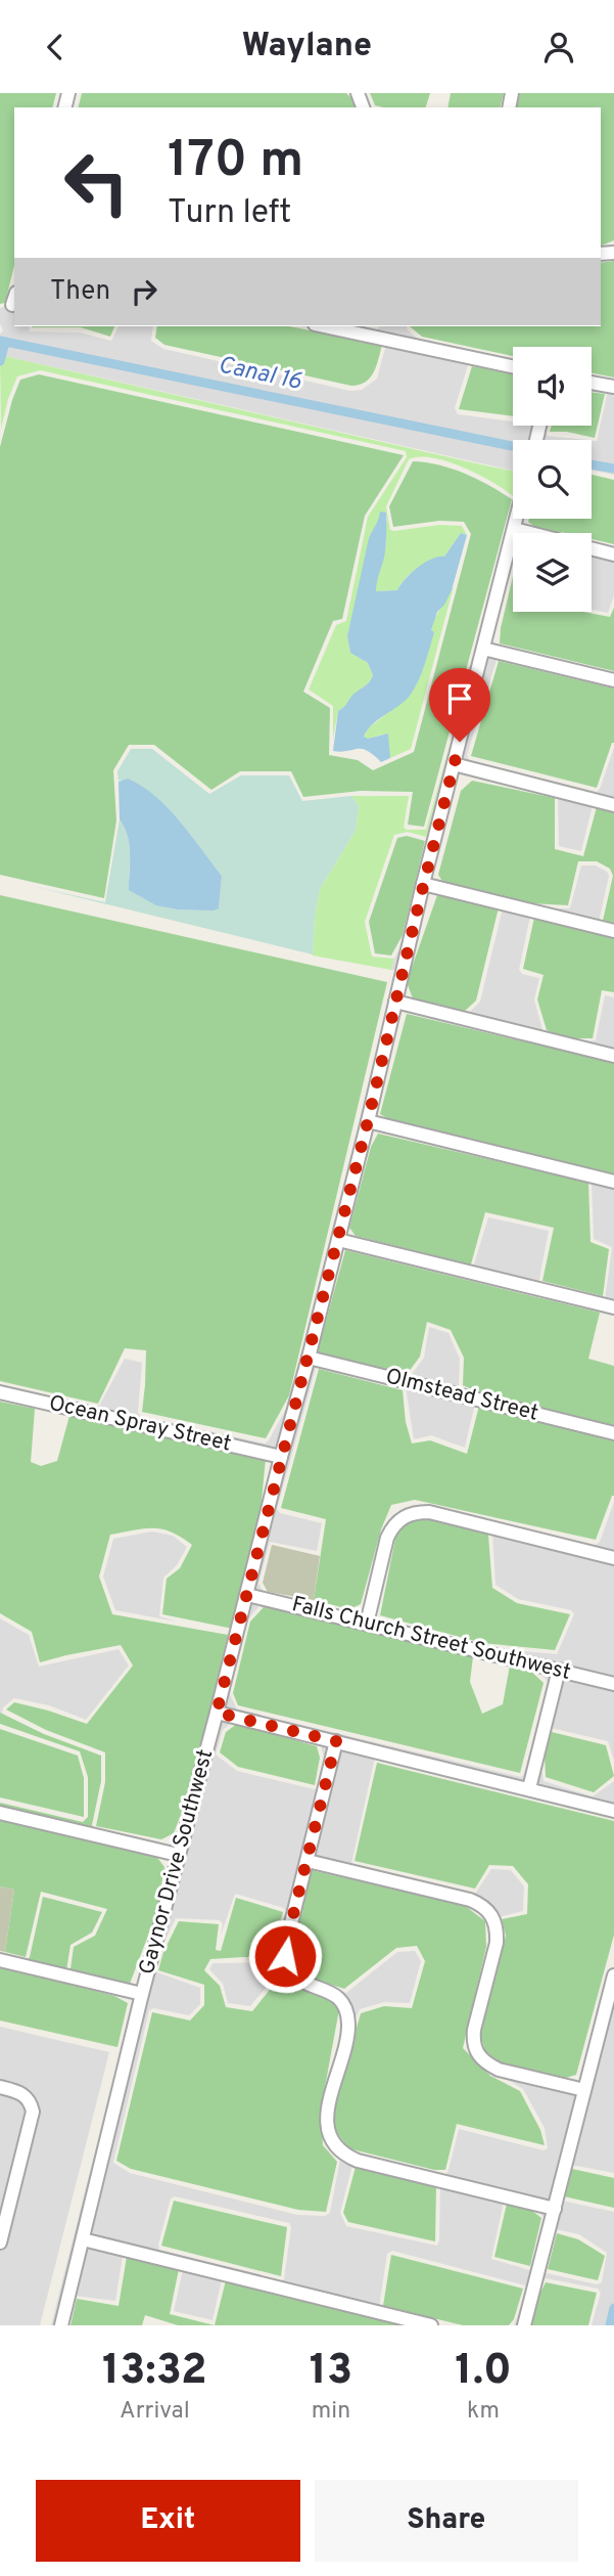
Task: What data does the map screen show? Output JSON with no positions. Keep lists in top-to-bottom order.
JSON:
{
  "streets": {
    "street": [
      "Olmstead Street",
      "Ocean Spray Street",
      "Falls Church Street Southwest",
      "Gaynor Drive Southwest"
    ]
  },
  "crossings": [
    ["Olmstead Street", "Gaynor Drive Southwest"],
    ["Ocean Spray Street", "Gaynor Drive Southwest"],
    ["Falls Church Street Southwest", "Gaynor Drive Southwest"]
  ],
  "water": ["Canal 16"],
  "page": {
    "header": "Waylane",
    "turn": ["170 m", "Turn left"],
    "then": "Then",
    "eta": [
      "13:32",
      "Arrival",
      "13",
      "min",
      "1.0",
      "km"
    ],
    "buttons": ["Exit", "Share"]
  }
}
